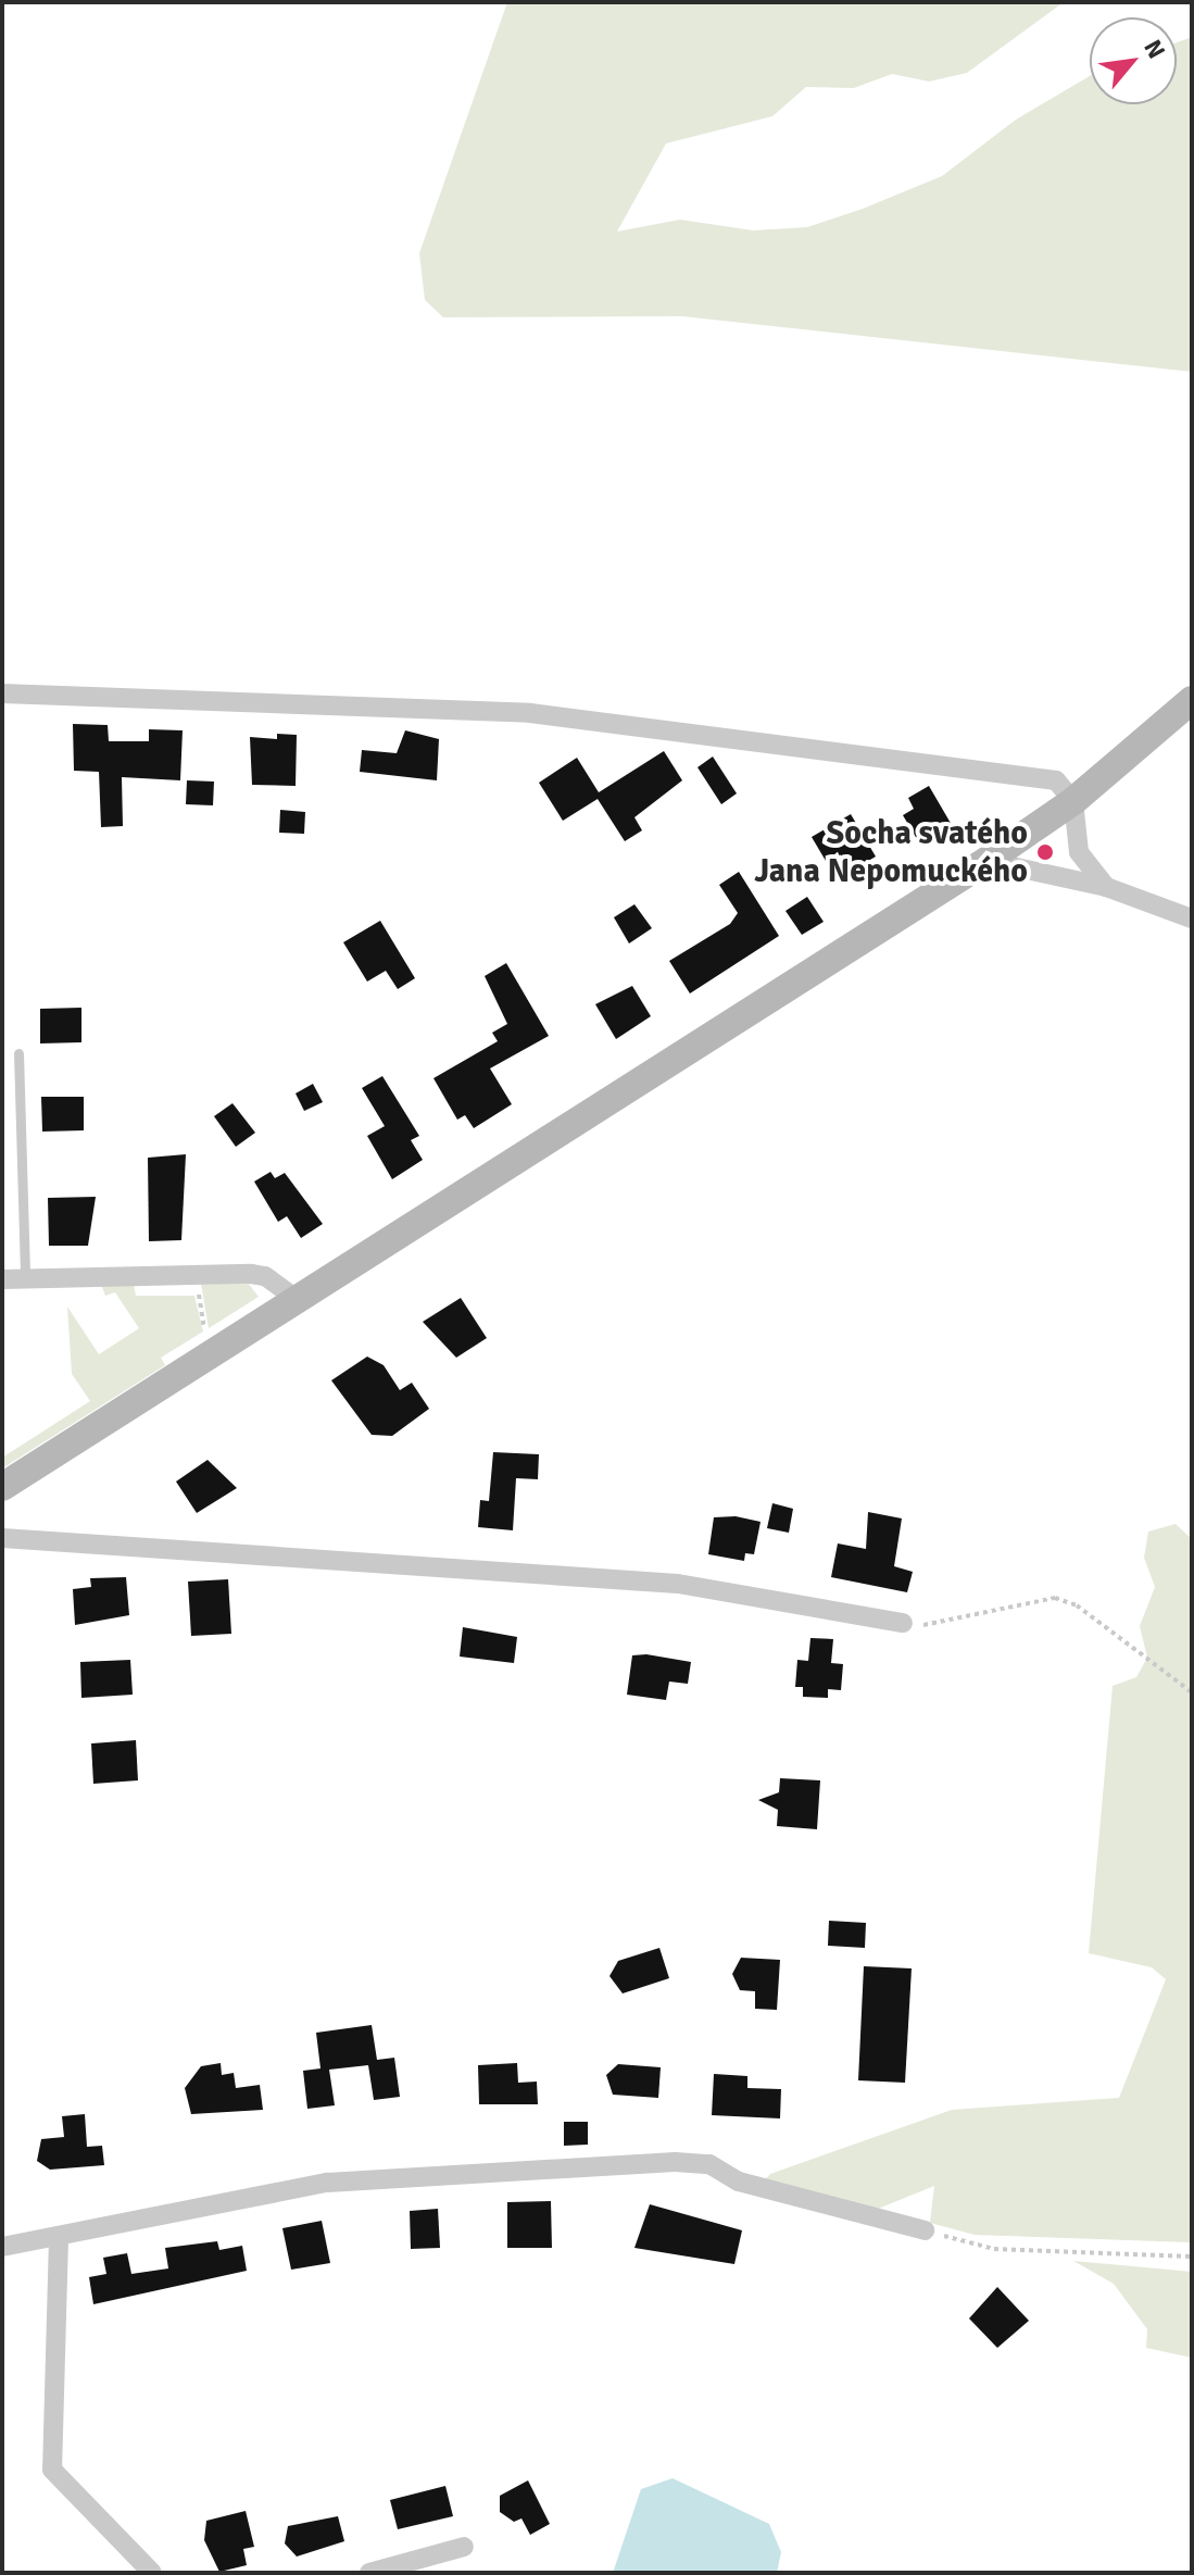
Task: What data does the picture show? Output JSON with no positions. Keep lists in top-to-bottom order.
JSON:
{
  "places": ["Socha svatého Jana Nepomuckého"],
  "north": "top right"
}
